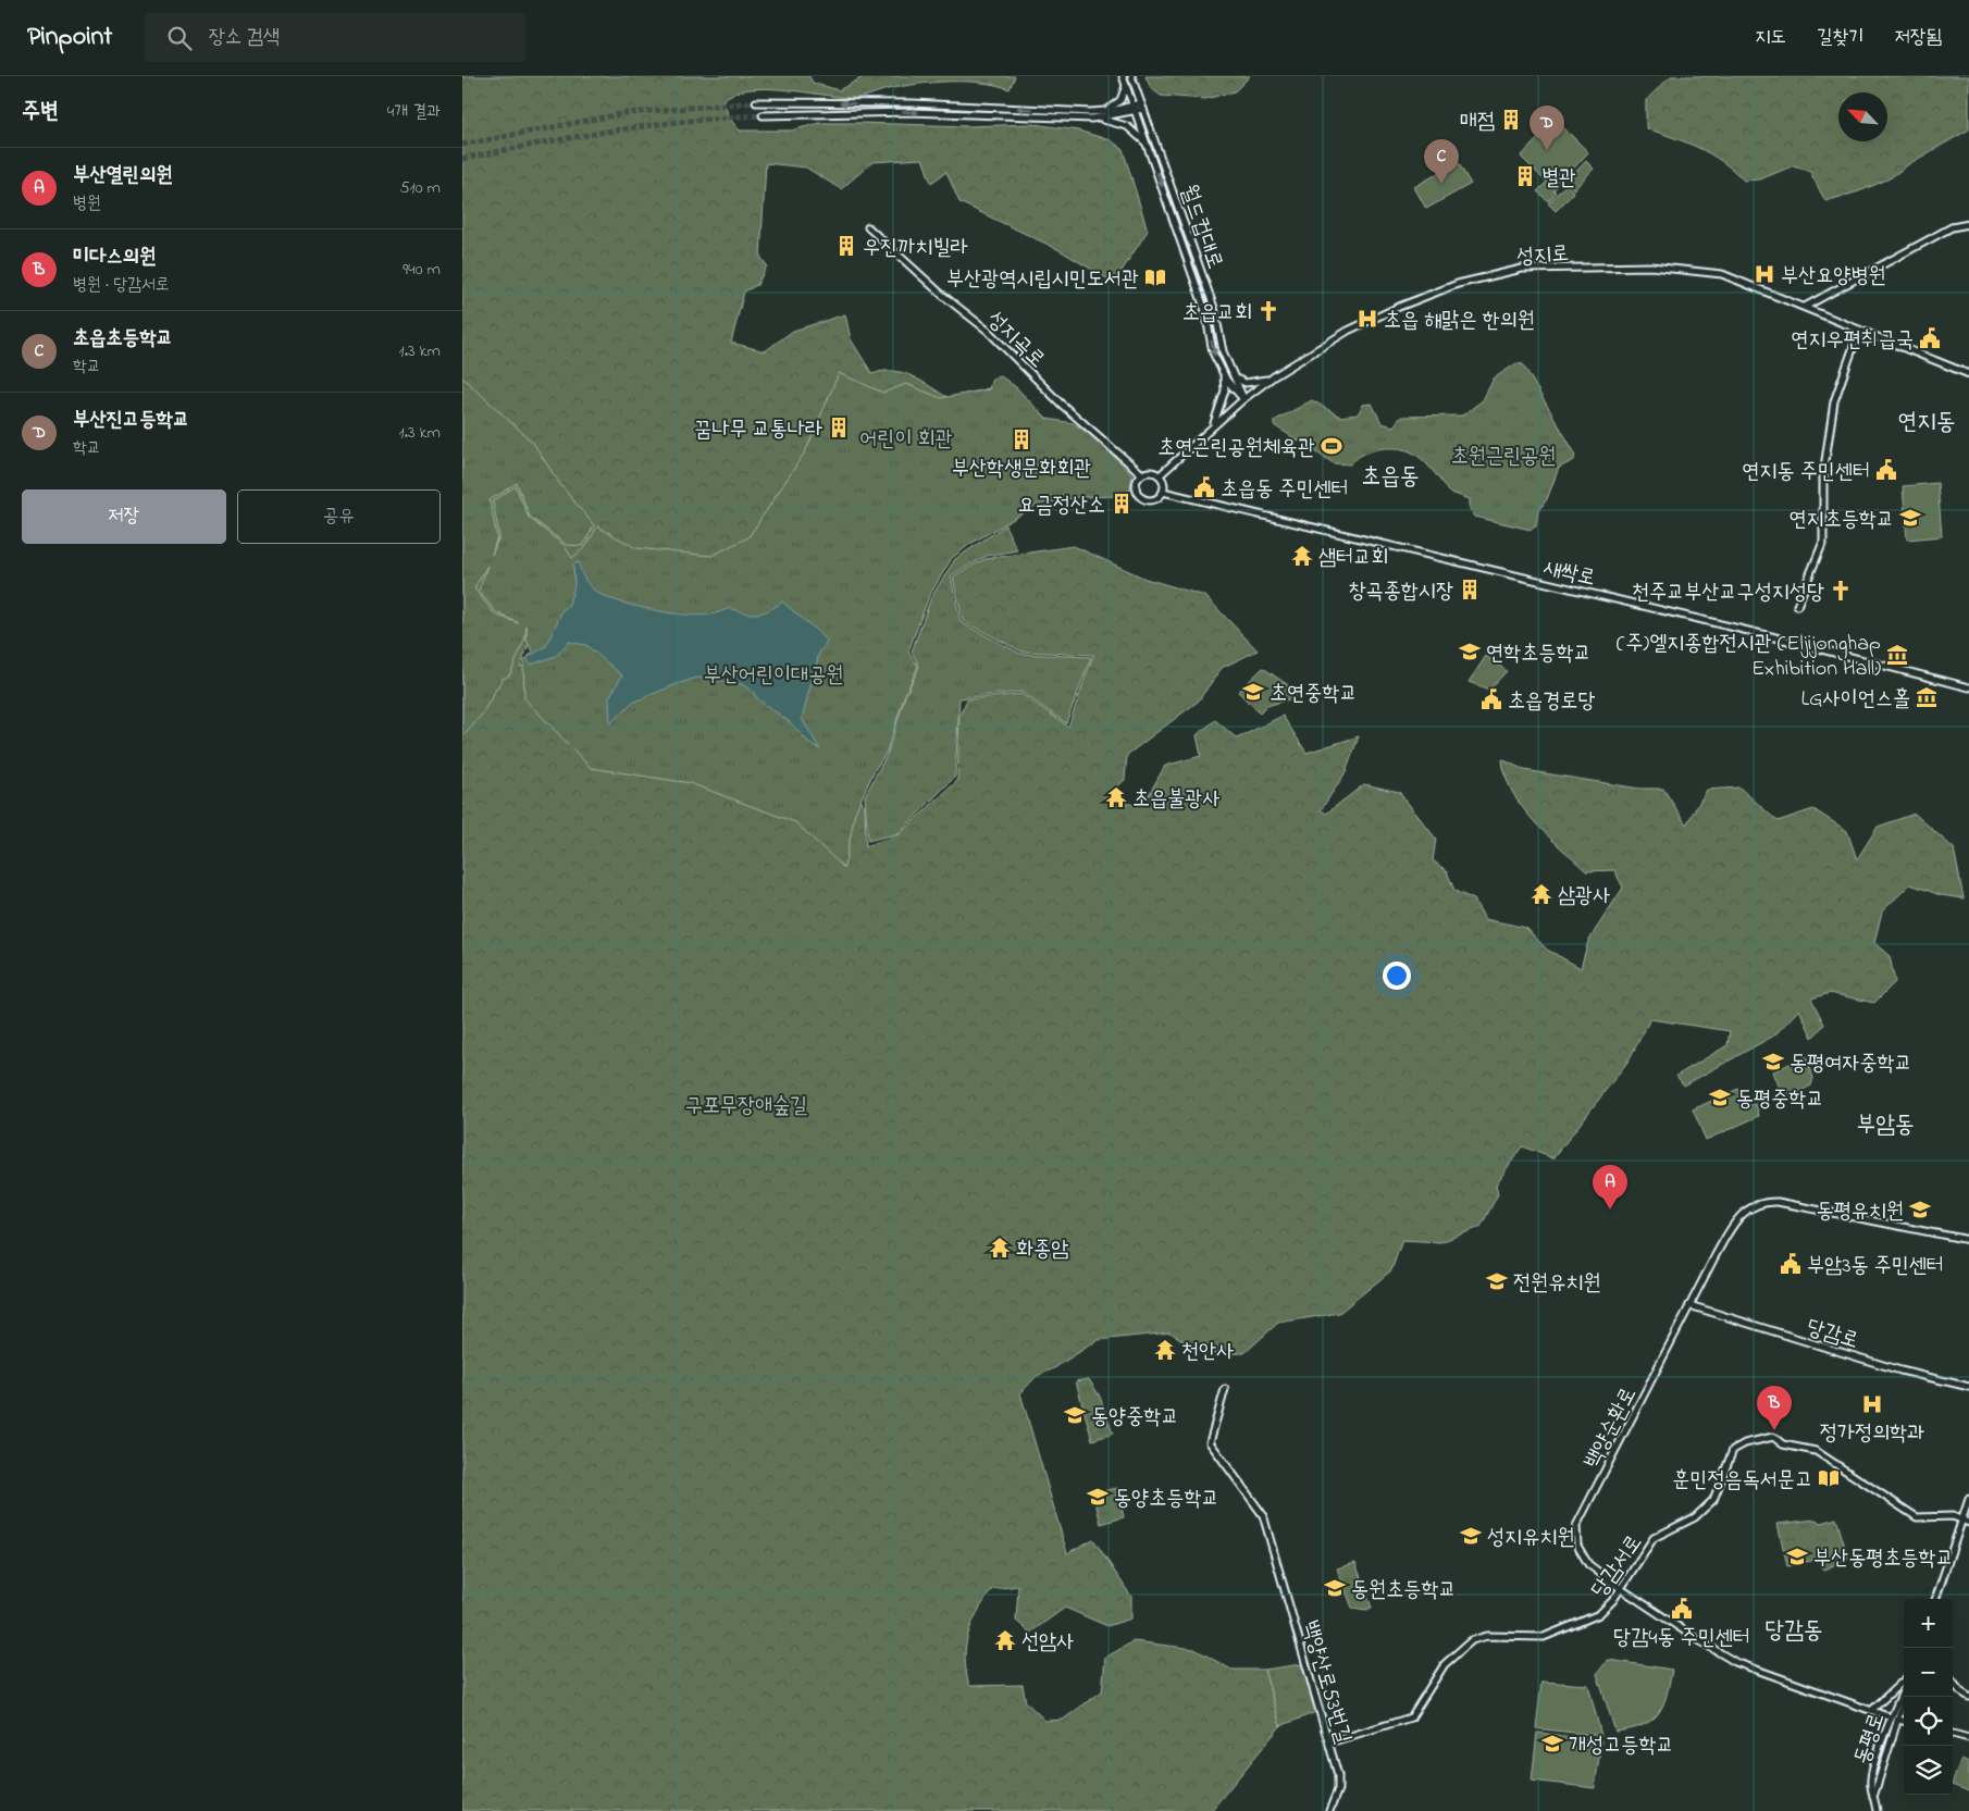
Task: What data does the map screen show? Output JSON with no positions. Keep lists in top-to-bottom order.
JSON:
{
  "streets": {
    "main road": [
      "월드컵대로",
      "성지로",
      "성지곡로",
      "새싹로",
      "당감로",
      "백양순환로",
      "당감서로",
      "백양산로53번길",
      "동평로"
    ]
  },
  "crossings": [
    ["월드컵대로", "성지로"],
    ["성지로", "성지곡로"],
    ["성지로", "새싹로"],
    ["성지곡로", "새싹로"],
    ["당감로", "백양순환로"],
    ["백양순환로", "당감서로"],
    ["백양순환로", "동평로"],
    ["당감서로", "백양산로53번길"]
  ],
  "districts": [
    "연지동",
    "초읍동",
    "부암동",
    "당감동"
  ],
  "parks": [
    "어린이 회관",
    "초원근린공원",
    "부산어린이대공원",
    "구포무장애숲길"
  ],
  "places": {
    "building": [
      "매점",
      "별관",
      "우진까치빌라",
      "꿈나무 교통나라",
      "부산학생문화회관",
      "요금정산소",
      "창곡종합시장"
    ],
    "hospital": ["부산요양병원", "초읍 해맑은 한의원", "정가정의학과"],
    "library": ["부산광역시립시민도서관", "훈민정음독서문고"],
    "church": ["초읍교회", "천주교부산교구성지성당"],
    "public building": [
      "연지우편취급국",
      "연지동 주민센터",
      "초읍동 주민센터",
      "초읍경로당",
      "부암3동 주민센터",
      "당감4동 주민센터"
    ],
    "sports": ["초연근린공원체육관"],
    "school or university": [
      "연지초등학교",
      "연학초등학교",
      "초연중학교",
      "동평여자중학교",
      "동평중학교",
      "동평유치원",
      "전원유치원",
      "동양중학교",
      "동양초등학교",
      "성지유치원",
      "부산동평초등학교",
      "동원초등학교",
      "개성고등학교"
    ],
    "temple": [
      "샘터교회",
      "초읍불광사",
      "삼광사",
      "화종암",
      "천안사",
      "선암사"
    ],
    "museum": ["(주)엘지종합전시관 (Eljijonghap Exhibition Hall)", "LG사이언스홀"]
  },
  "north": "top left",
  "page": {
    "header": "Pinpoint",
    "search": "장소 검색",
    "nav": ["지도", "길찾기", "저장됨"],
    "heading": ["주변", "4개 결과"],
    "pins": [
      "D",
      "C",
      "A",
      "B"
    ],
    "list": [
      {
        "mark": "A",
        "name": "부산열린의원",
        "note": "병원",
        "value": "510 m"
      },
      {
        "mark": "B",
        "name": "미다스의원",
        "note": "병원 · 당감서로",
        "value": "940 m"
      },
      {
        "mark": "C",
        "name": "초읍초등학교",
        "note": "학교",
        "value": "1.3 km"
      },
      {
        "mark": "D",
        "name": "부산진고등학교",
        "note": "학교",
        "value": "1.3 km"
      }
    ],
    "buttons": ["저장", "공유"],
    "map_buttons": ["+", "−"]
  }
}
